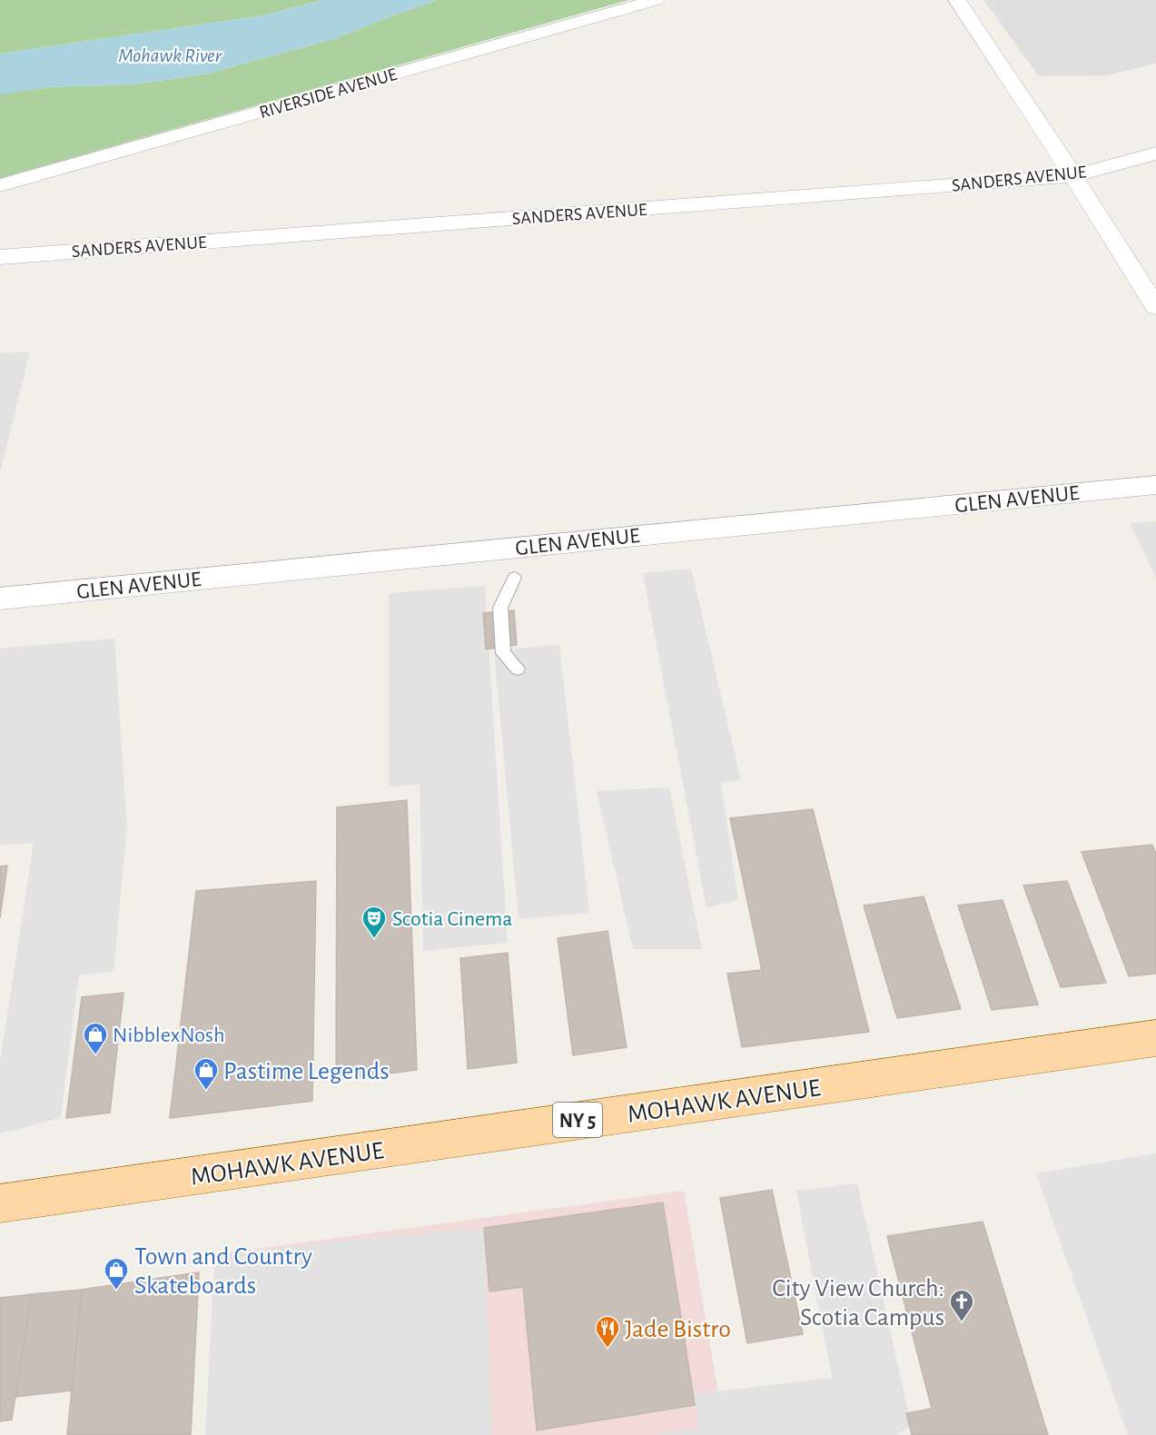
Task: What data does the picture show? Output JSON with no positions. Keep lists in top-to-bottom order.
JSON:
{
  "streets": {
    "main road": ["MOHAWK AVENUE", "NY 5"],
    "street": ["RIVERSIDE AVENUE", "SANDERS AVENUE", "GLEN AVENUE"]
  },
  "water": ["Mohawk River"],
  "places": {
    "theatre": ["Scotia Cinema"],
    "shop": ["NibblexNosh", "Pastime Legends", "Town and Country Skateboards"],
    "church": ["City View Church: Scotia Campus"],
    "restaurant": ["Jade Bistro"]
  }
}
